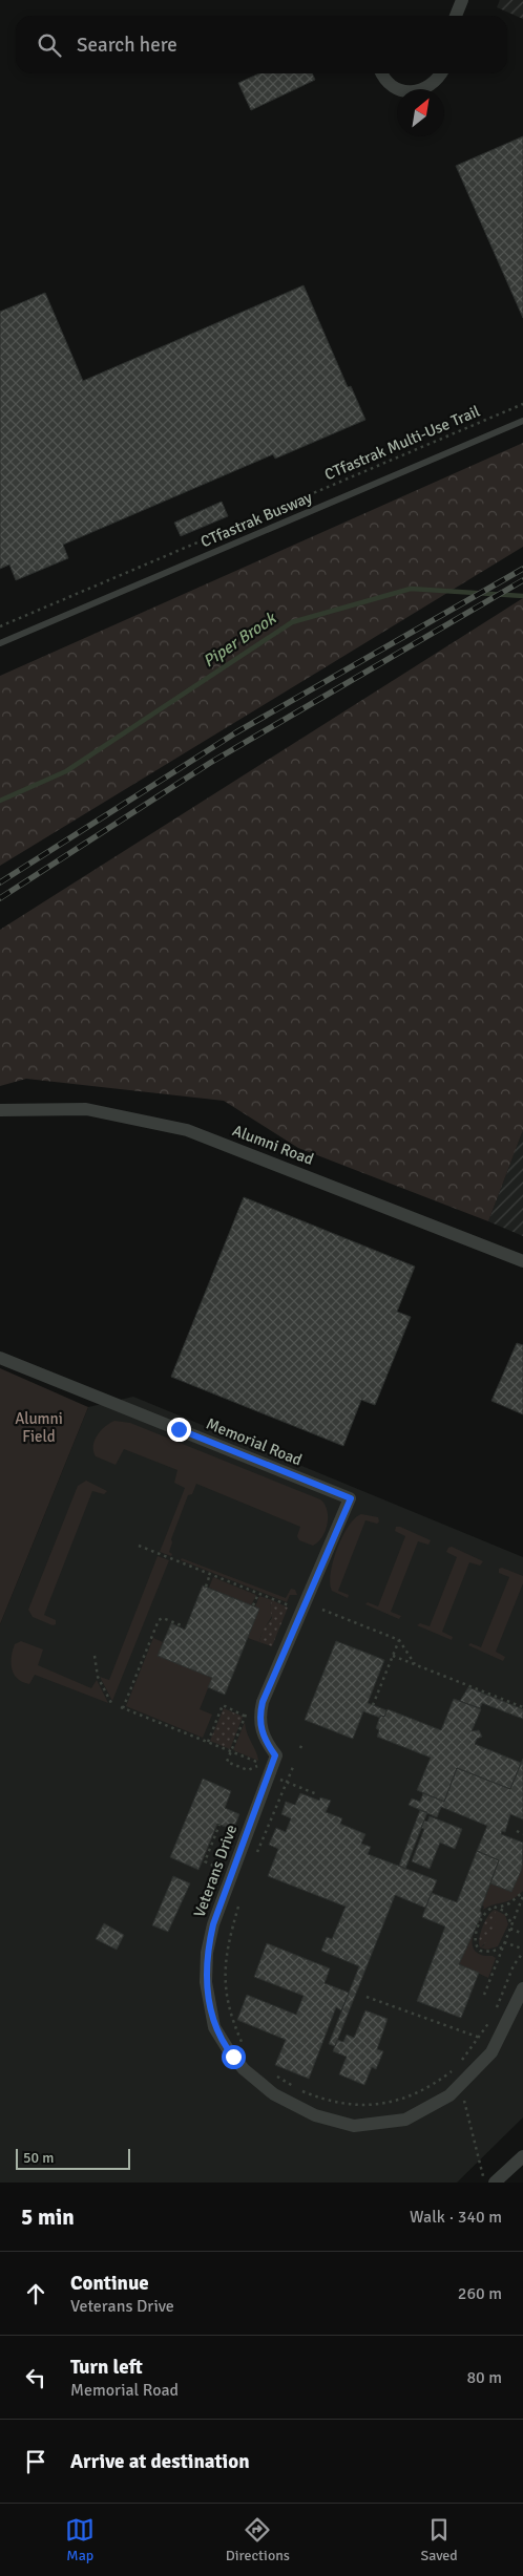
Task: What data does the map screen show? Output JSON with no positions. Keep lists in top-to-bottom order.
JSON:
{
  "streets": {
    "street": ["Alumni Road", "Memorial Road", "Veterans Drive"],
    "lane": ["CTfastrak Busway"],
    "path": ["CTfastrak Multi-Use Trail"]
  },
  "crossings": [
    ["Memorial Road", "Veterans Drive"]
  ],
  "water": ["Piper Brook"],
  "parks": ["Alumni Field"],
  "scale_bar": "50 m",
  "north": "top right",
  "page": {
    "search": "Search here",
    "scale": "50 m",
    "heading": ["5 min", "Walk · 340 m"],
    "list": [
      ["Continue", "Veterans Drive", "260 m"],
      ["Turn left", "Memorial Road", "80 m"],
      "Arrive at destination"
    ],
    "nav": ["Map", "Directions", "Saved"]
  }
}
